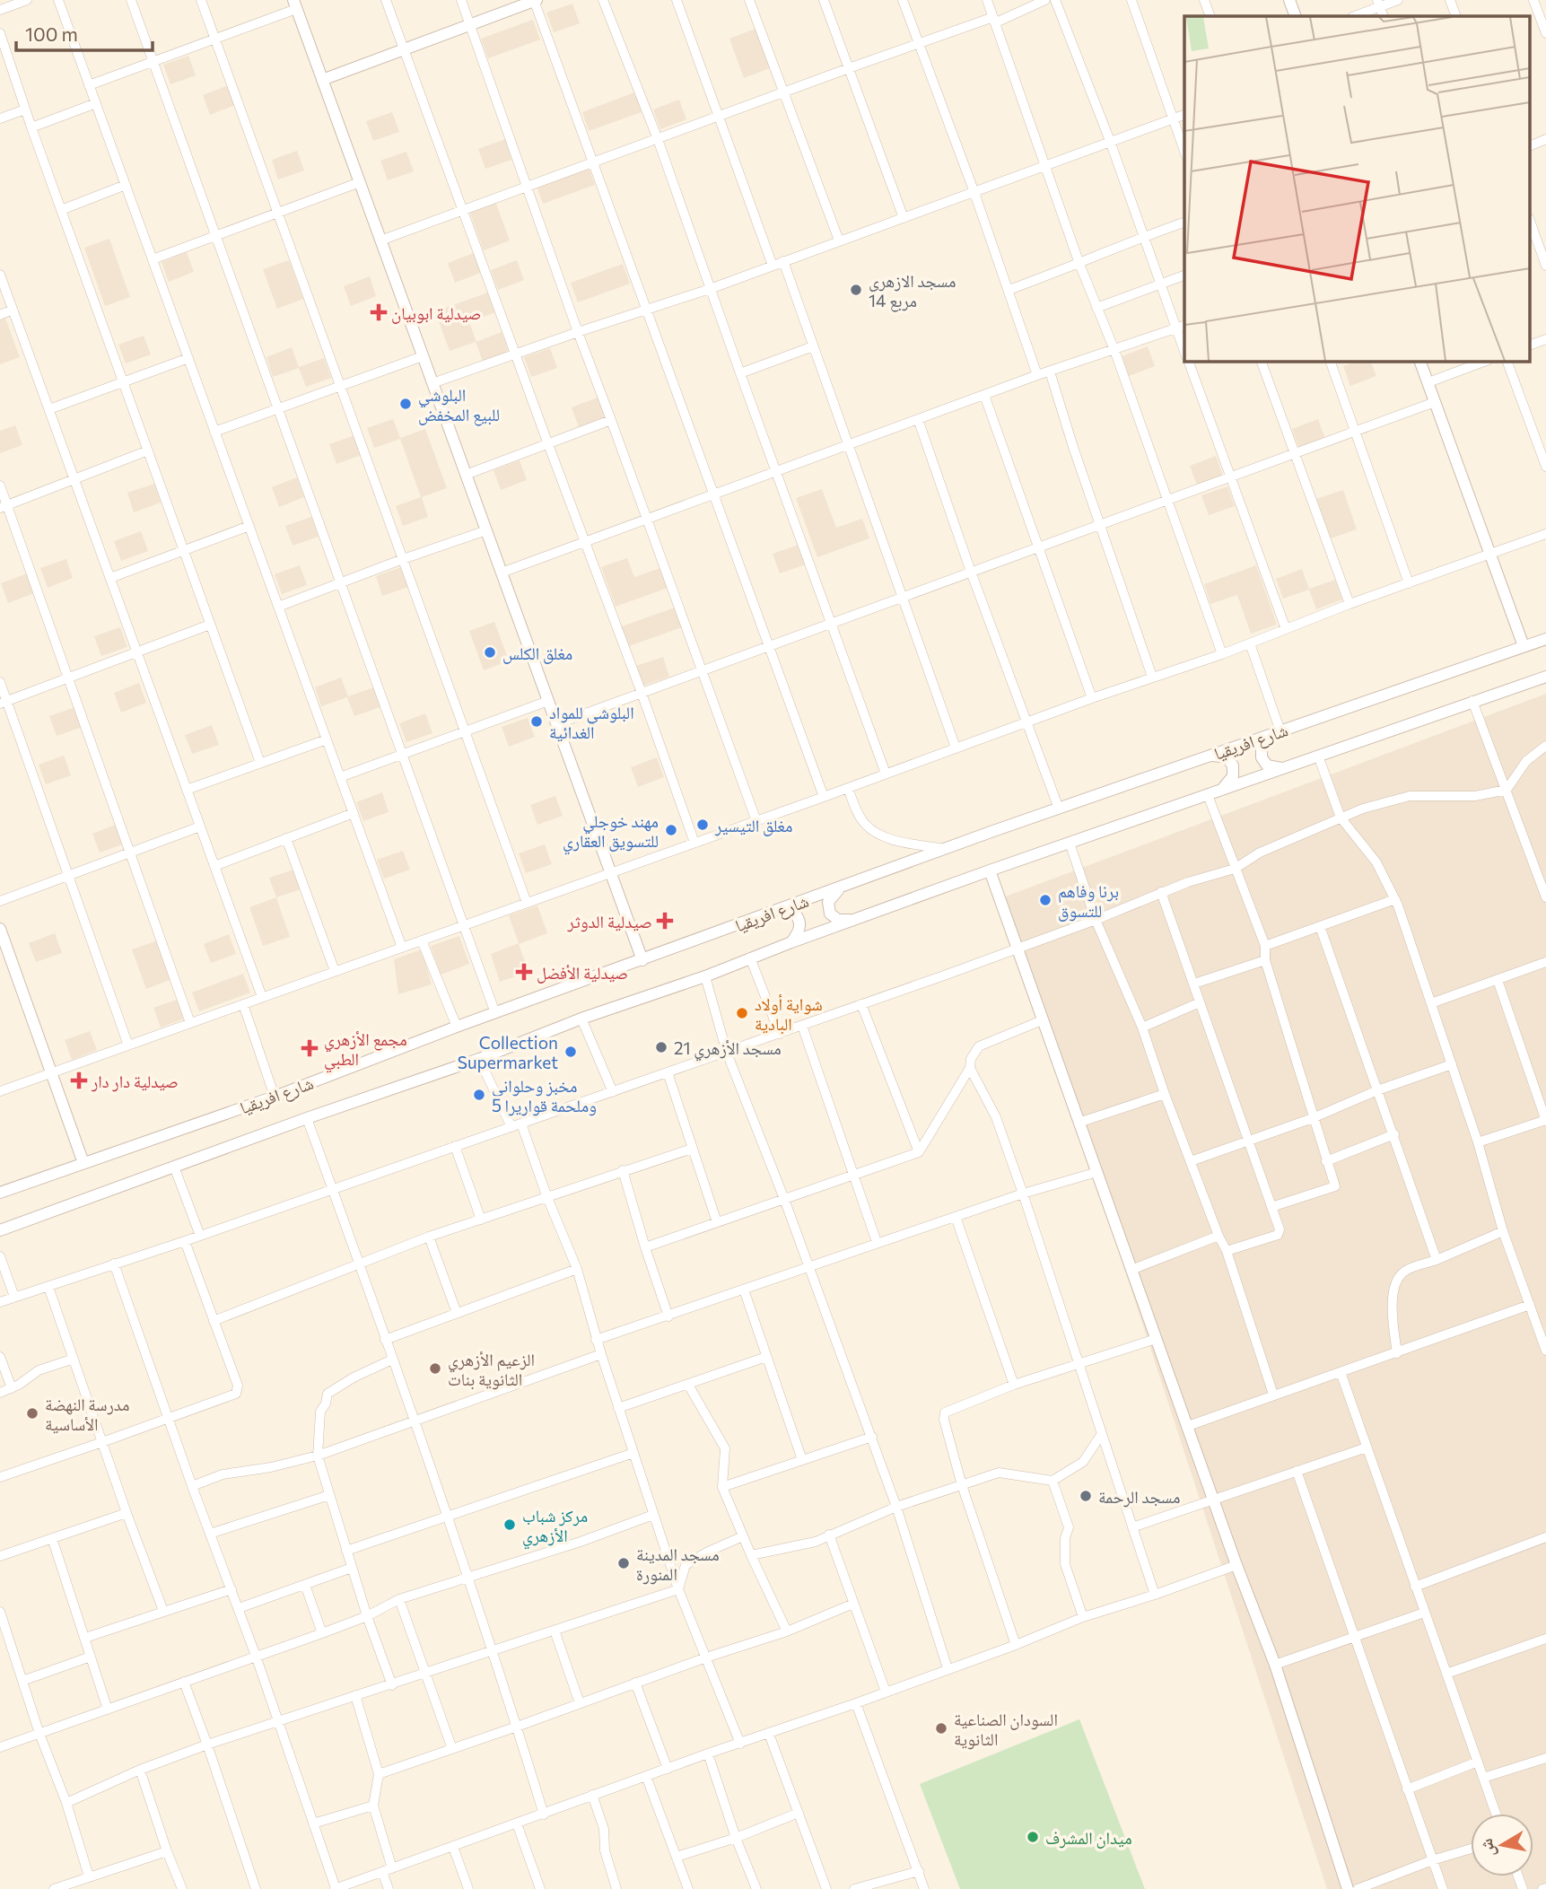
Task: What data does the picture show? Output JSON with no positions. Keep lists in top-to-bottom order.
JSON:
{
  "streets": {
    "street": ["شارع افريقيا"]
  },
  "places": {
    "other": [
      "مسجد الازهري مربع 14",
      "البلوشي للبيع المخفض",
      "مغلق الكلس",
      "البلوشي للمواد الغدائية",
      "مغلق التيسير",
      "مهند خوجلي للتسويق العقاري",
      "برنا وفاهم للتسوق",
      "شواية أولاد البادية",
      "مسجد الأزهري 21",
      "Collection Supermarket",
      "مخبز وحلواني وملحمة قواريرا 5",
      "الزعيم الأزهري الثانوية بنات",
      "مدرسة النهضة الأساسية",
      "مسجد الرحمة",
      "مركز شباب الأزهري",
      "مسجد المدينة المنورة",
      "السودان الصناعية الثانوية",
      "ميدان المشرف"
    ],
    "health": [
      "صيدلية ابوبيان",
      "صيدلية الدوثر",
      "صيدلية الأفضل",
      "مجمع الأزهري الطبي",
      "صيدلية دار دار"
    ]
  },
  "scale_bar": "100 m",
  "north": "left"
}
